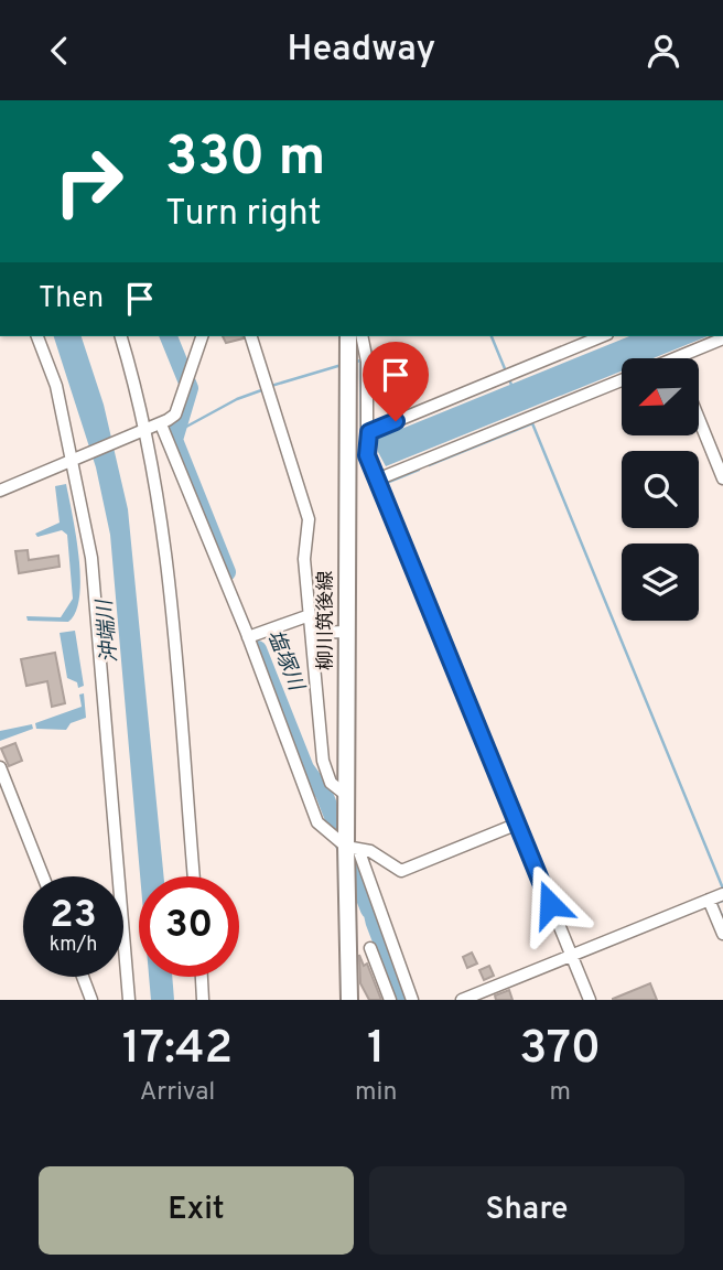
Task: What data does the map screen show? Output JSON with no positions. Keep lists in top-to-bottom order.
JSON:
{
  "streets": {
    "main road": ["柳川筑後線"]
  },
  "water": ["沖端川", "塩塚川"],
  "north": "bottom left",
  "page": {
    "header": "Headway",
    "turn": ["330 m", "Turn right"],
    "then": "Then",
    "speed": "23 km/h",
    "limit": "30",
    "eta": [
      "17:42",
      "Arrival",
      "1",
      "min",
      "370",
      "m"
    ],
    "buttons": ["Exit", "Share"]
  }
}
